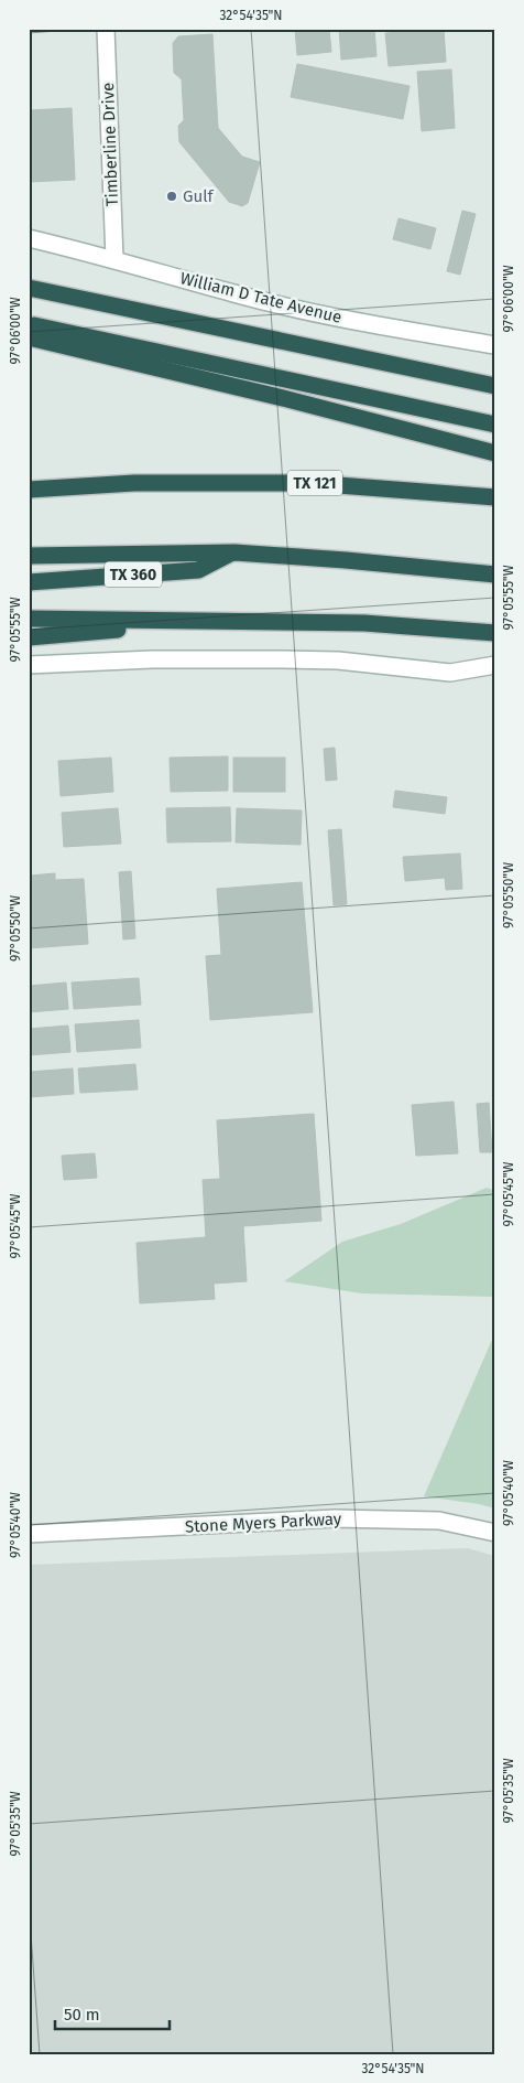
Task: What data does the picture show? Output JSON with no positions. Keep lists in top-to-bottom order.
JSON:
{
  "streets": {
    "highway": ["TX 121", "TX 360"],
    "main road": ["Timberline Drive", "William D Tate Avenue", "Stone Myers Parkway"]
  },
  "crossings": [
    ["Timberline Drive", "William D Tate Avenue"]
  ],
  "places": ["Gulf"],
  "scale_bar": "50 m",
  "coordinates": [
    "32°54'35\"N",
    "97°06'00\"W",
    "97°05'55\"W",
    "97°05'50\"W",
    "97°05'45\"W",
    "97°05'40\"W",
    "97°05'35\"W"
  ]
}
